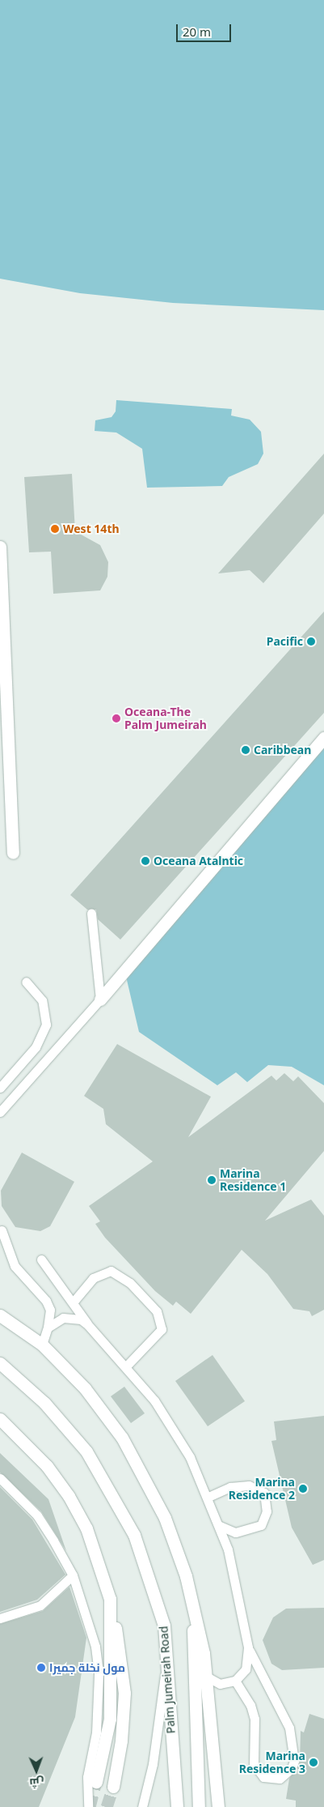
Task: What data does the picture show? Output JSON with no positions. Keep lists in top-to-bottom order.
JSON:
{
  "streets": {
    "street": ["Palm Jumeirah Road"]
  },
  "places": [
    "West 14th",
    "Pacific",
    "Oceana-The Palm Jumeirah",
    "Caribbean",
    "Oceana Atalntic",
    "Marina Residence 1",
    "Marina Residence 2",
    "مول نخلة جميرا",
    "Marina Residence 3"
  ],
  "scale_bar": "20 m",
  "north": "bottom"
}
